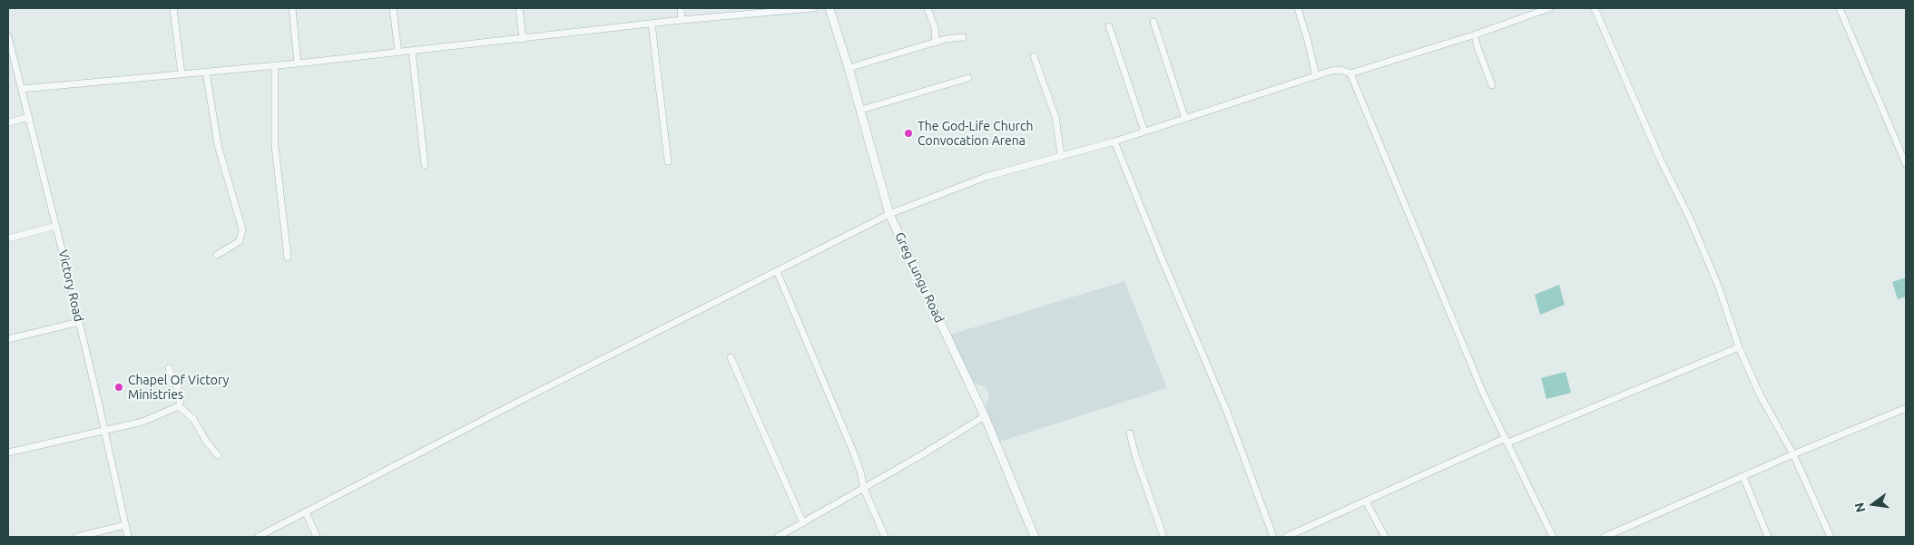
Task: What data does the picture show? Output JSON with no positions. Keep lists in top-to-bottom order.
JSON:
{
  "streets": {
    "street": ["Greg Lungu Road", "Victory Road"]
  },
  "places": ["The God-Life Church Convocation Arena", "Chapel Of Victory Ministries"],
  "north": "left"
}
